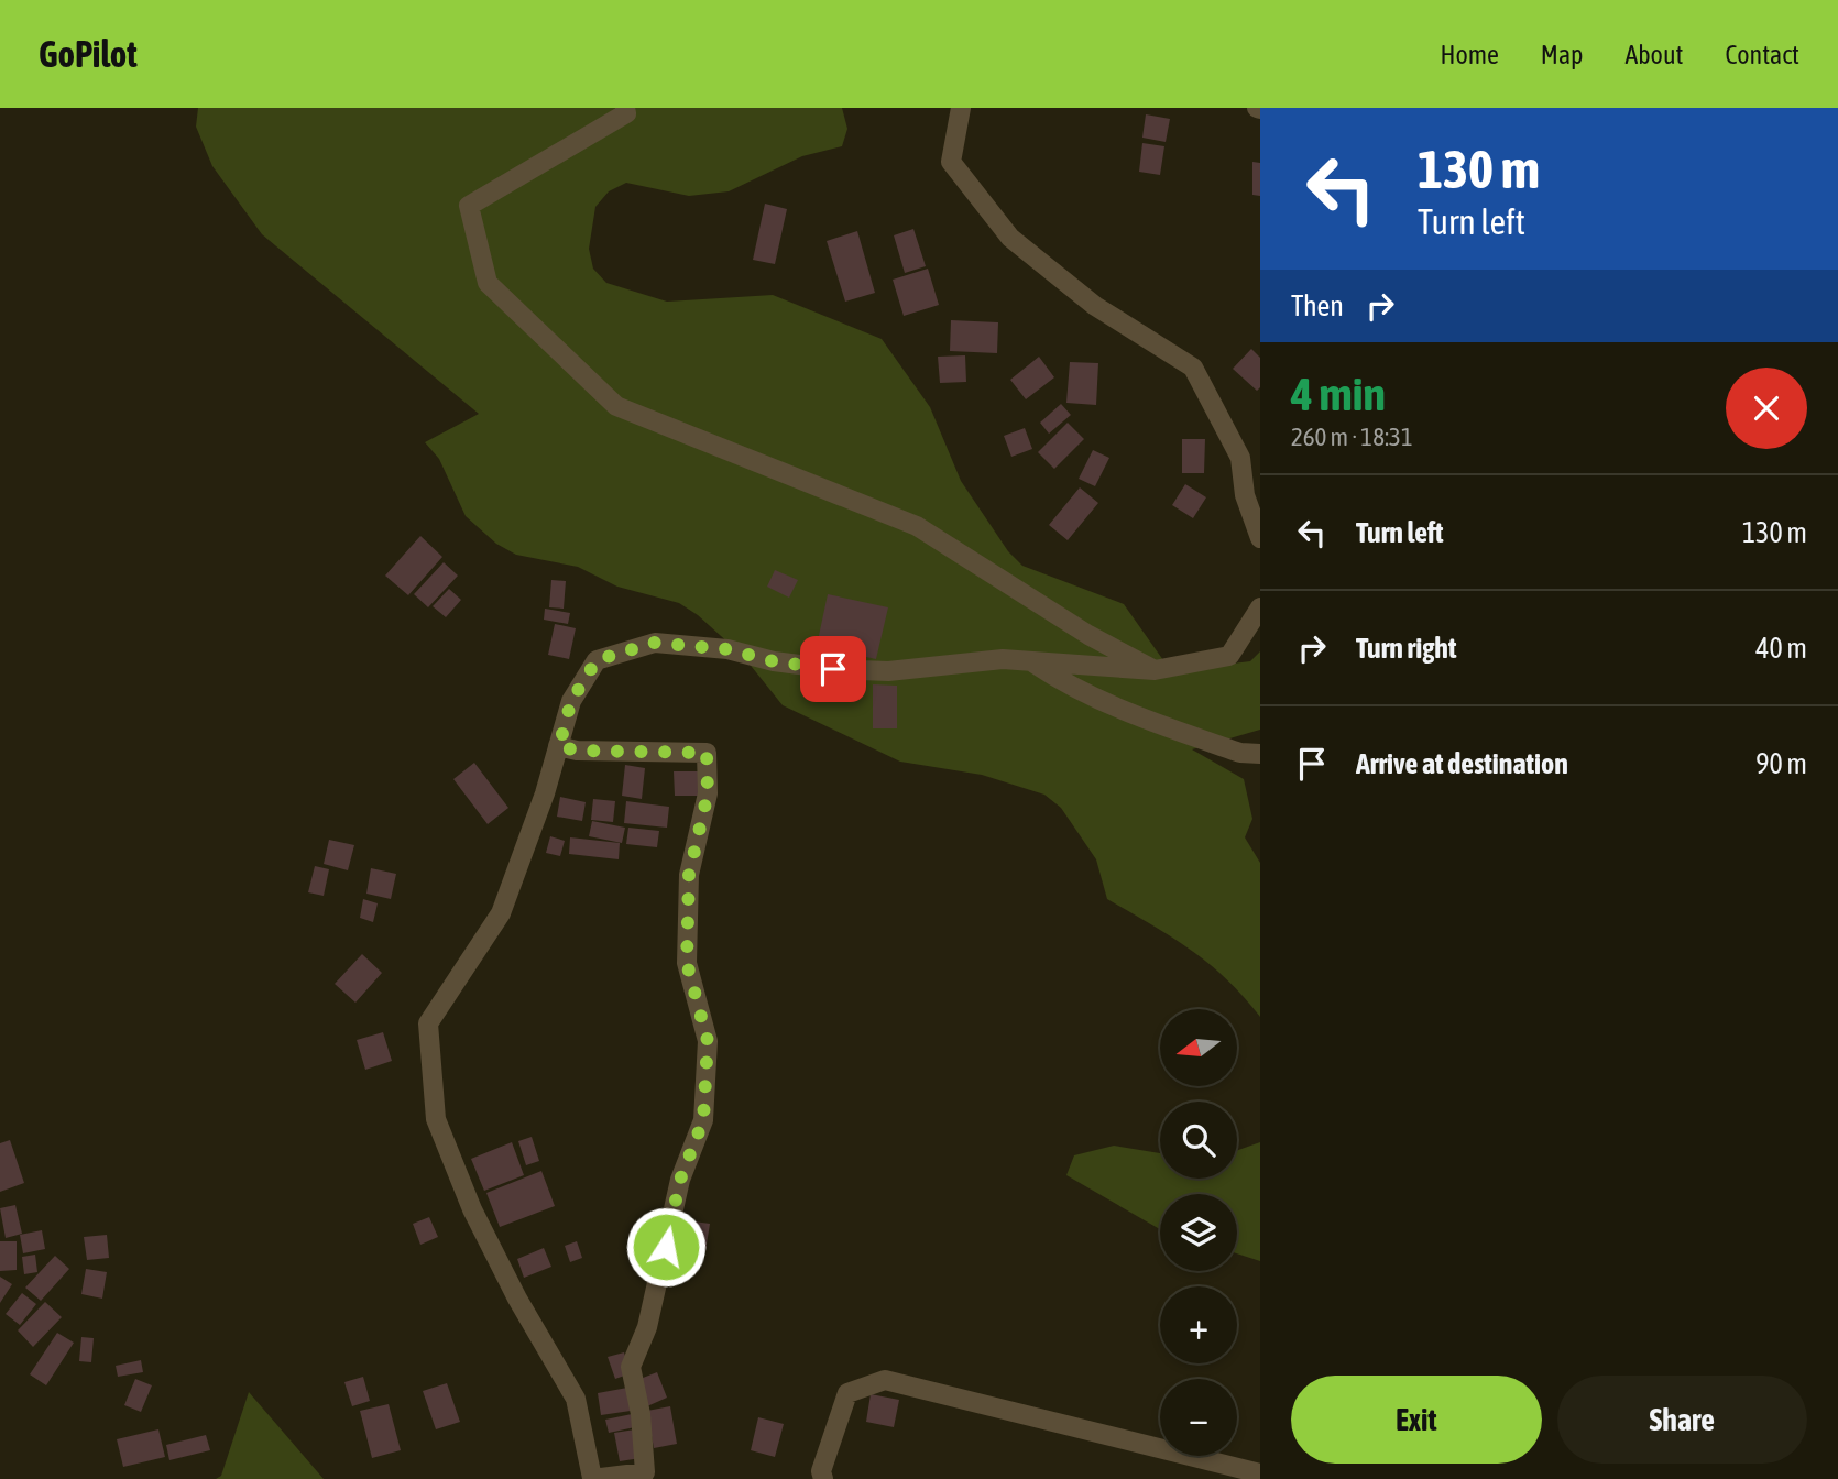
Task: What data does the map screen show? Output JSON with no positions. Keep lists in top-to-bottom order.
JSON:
{
  "north": "left",
  "page": {
    "header": "GoPilot",
    "nav": [
      "Home",
      "Map",
      "About",
      "Contact"
    ],
    "turn": ["130 m", "Turn left"],
    "then": "Then",
    "heading": ["4 min", "260 m · 18:31"],
    "list": [
      {
        "name": "Turn left",
        "value": "130 m"
      },
      {
        "name": "Turn right",
        "value": "40 m"
      },
      {
        "name": "Arrive at destination",
        "value": "90 m"
      }
    ],
    "map_buttons": ["+", "−"],
    "buttons": ["Exit", "Share"]
  }
}
